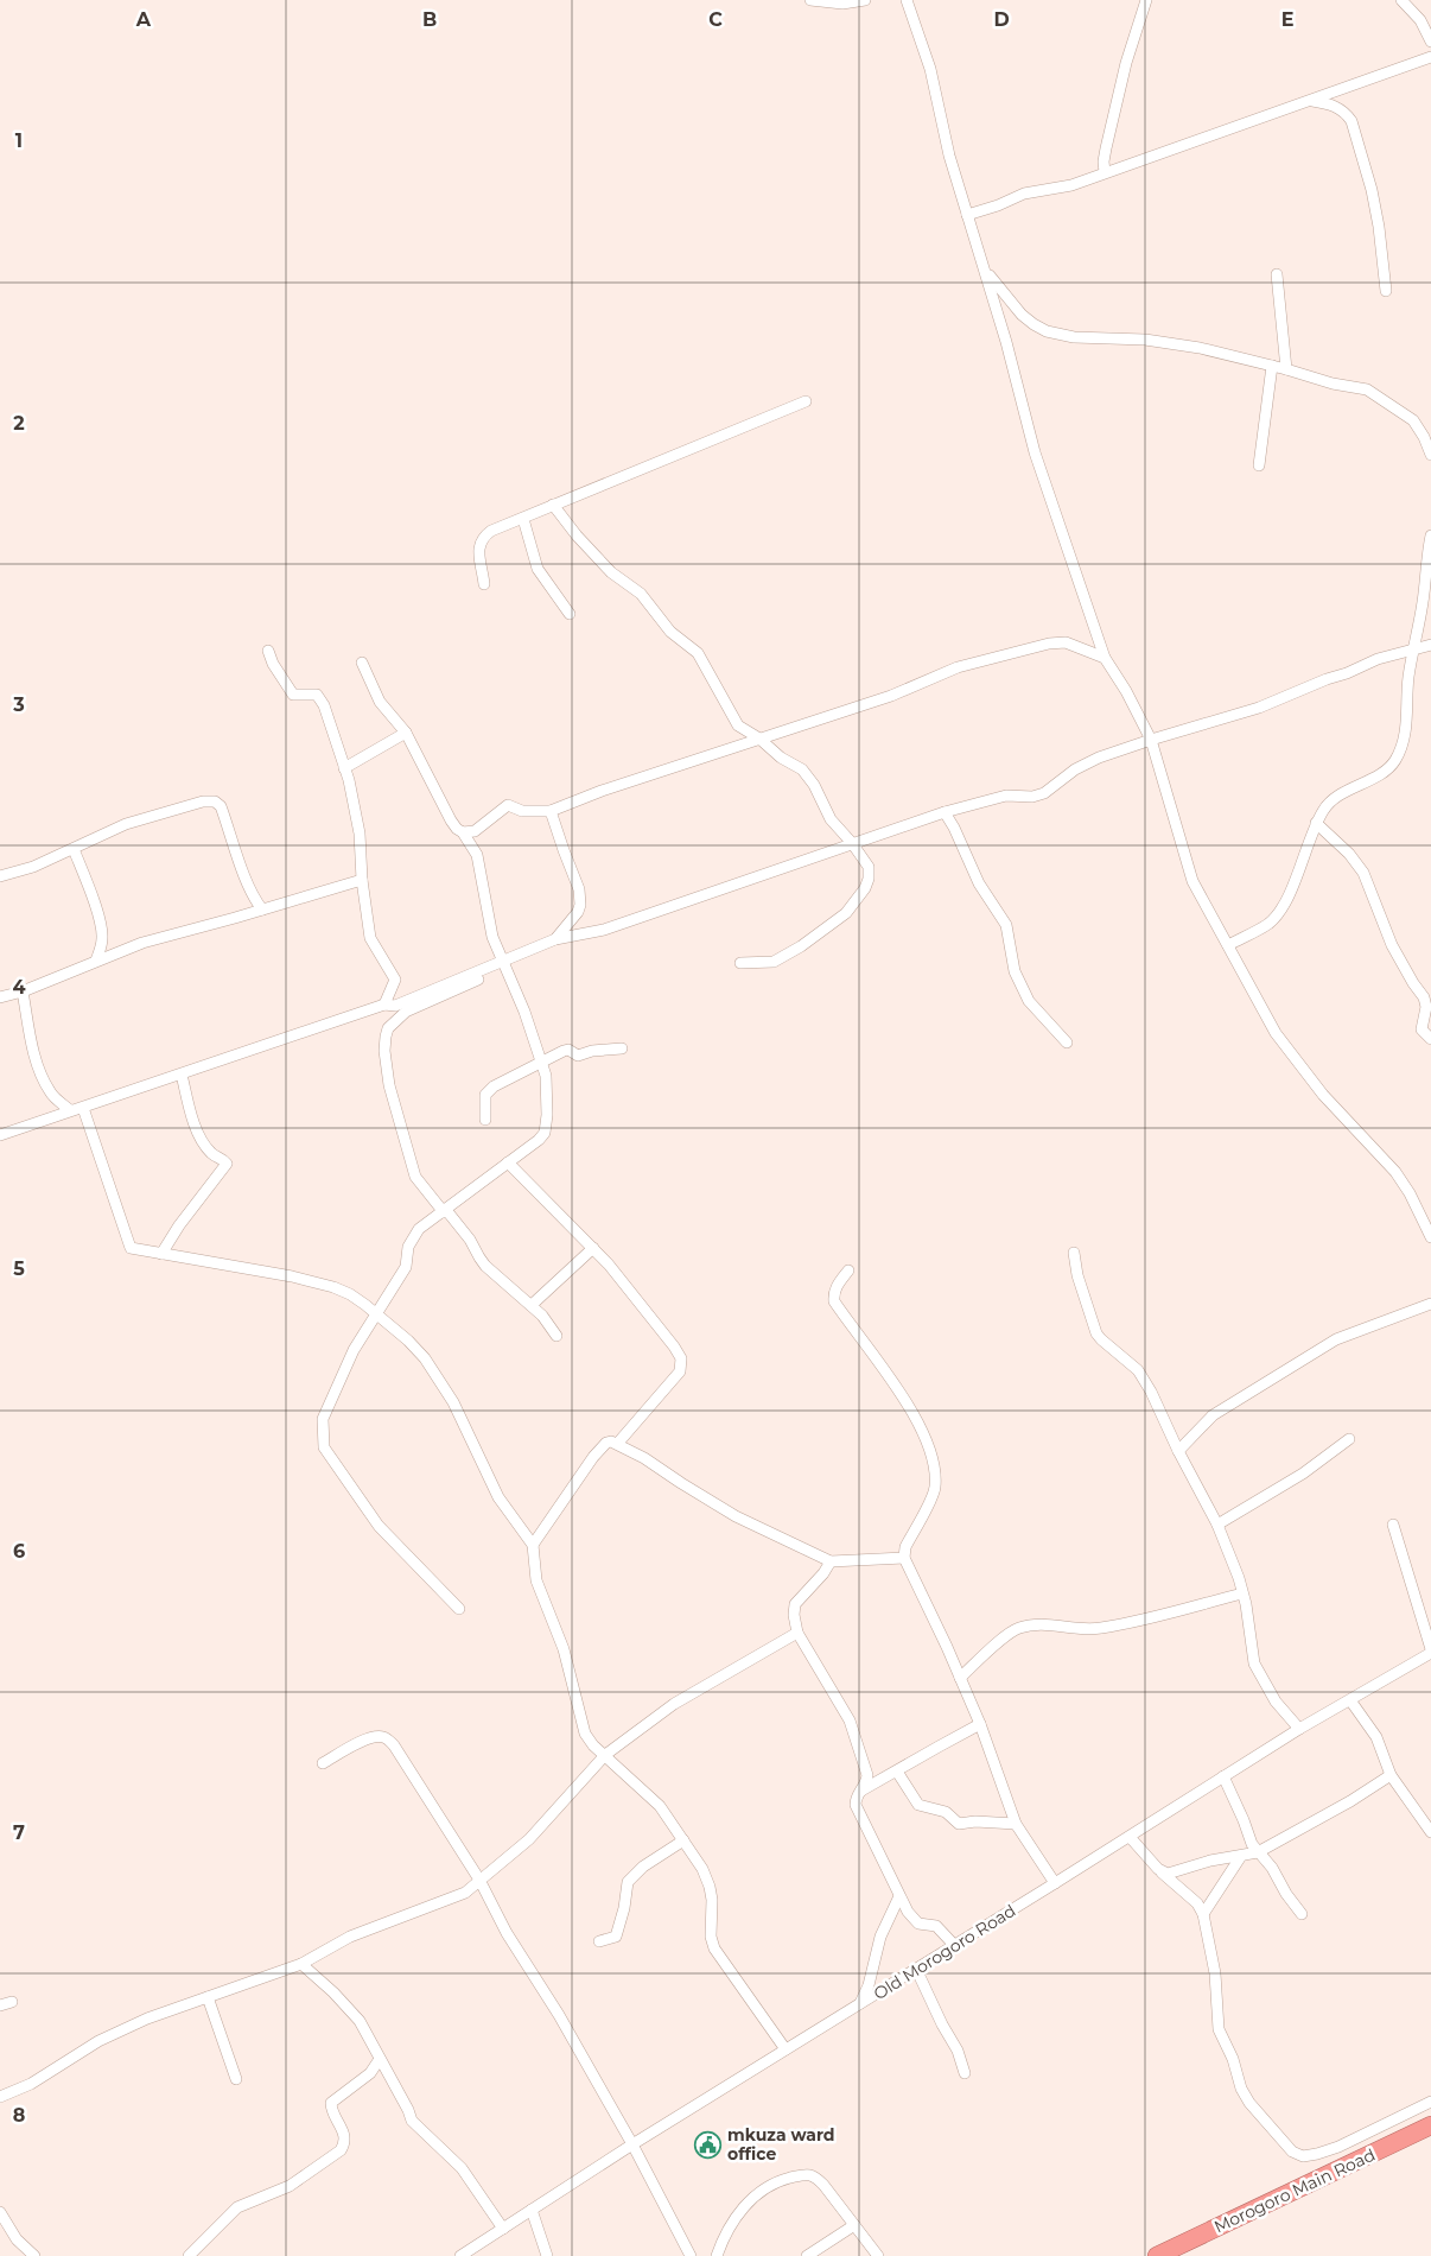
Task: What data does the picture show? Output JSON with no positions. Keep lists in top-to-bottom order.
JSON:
{
  "streets": {
    "highway": ["Morogoro Main Road"],
    "street": ["Old Morogoro Road"]
  },
  "places": {
    "public building": ["mkuza ward office"]
  },
  "grid": {
    "columns": [
      "A",
      "B",
      "C",
      "D",
      "E"
    ],
    "rows": [
      "1",
      "2",
      "3",
      "4",
      "5",
      "6",
      "7",
      "8"
    ]
  }
}
